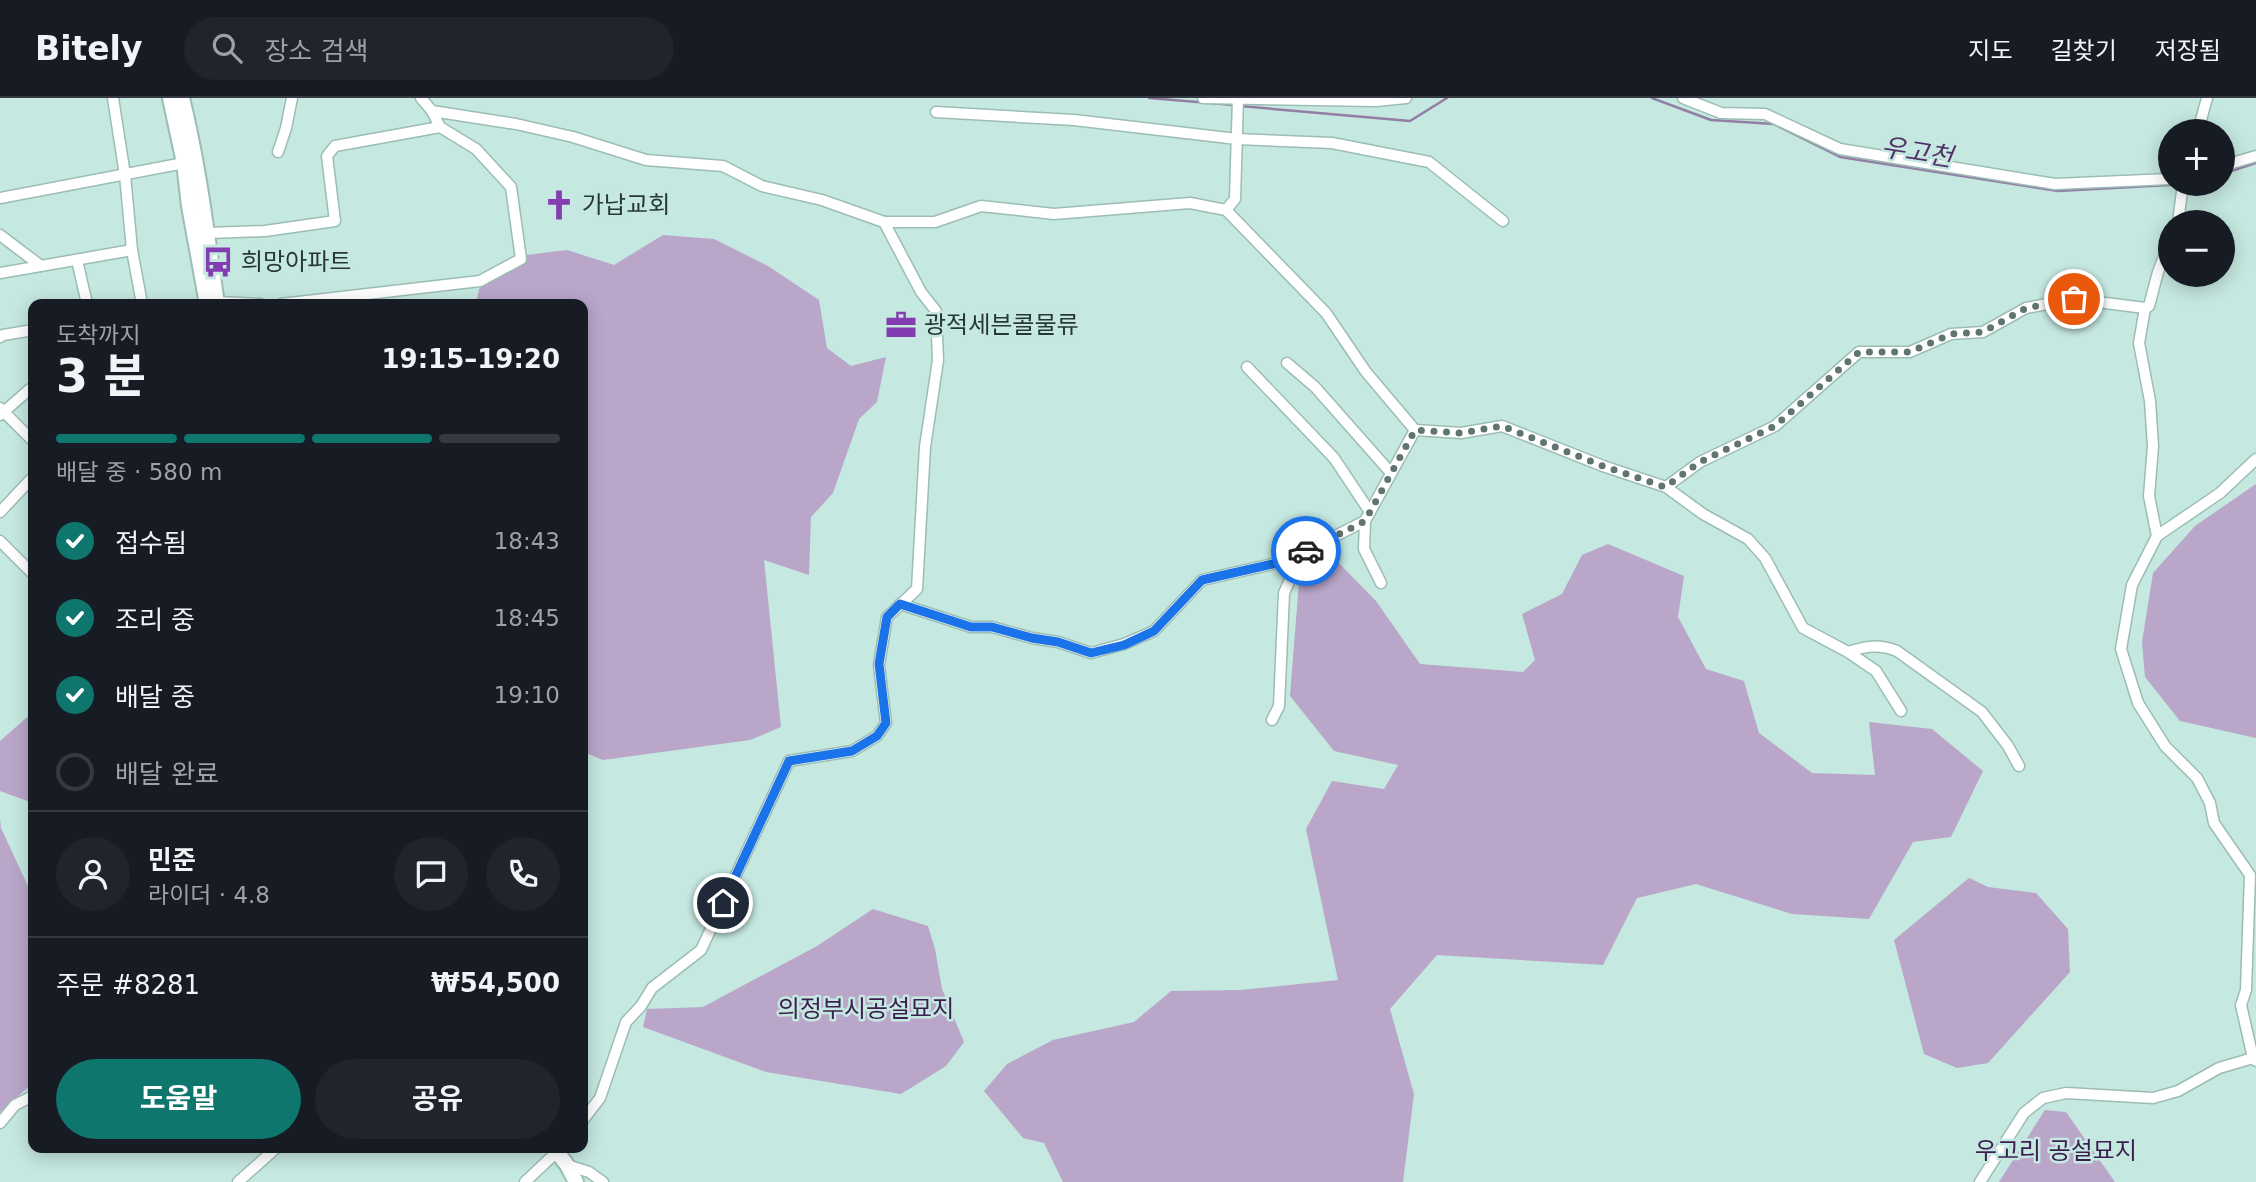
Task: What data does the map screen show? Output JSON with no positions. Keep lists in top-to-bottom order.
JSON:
{
  "water": ["우고천"],
  "parks": ["의정부시공설묘지", "우고리 공설묘지"],
  "places": {
    "church": ["가납교회"],
    "bus stop": ["희망아파트"],
    "office": ["광적세븐콜물류"]
  },
  "page": {
    "header": "Bitely",
    "search": "장소 검색",
    "nav": ["지도", "길찾기", "저장됨"],
    "map_buttons": ["+", "−"],
    "heading": ["3 분", "도착까지", "19:15–19:20"],
    "panel": [
      "민준",
      "라이더 · 4.8",
      "주문 #8281",
      "₩54,500"
    ],
    "bar": "배달 중 · 580 m",
    "list": [
      ["접수됨", "18:43"],
      ["조리 중", "18:45"],
      ["배달 중", "19:10"],
      "배달 완료"
    ],
    "buttons": ["도움말", "공유"]
  }
}
